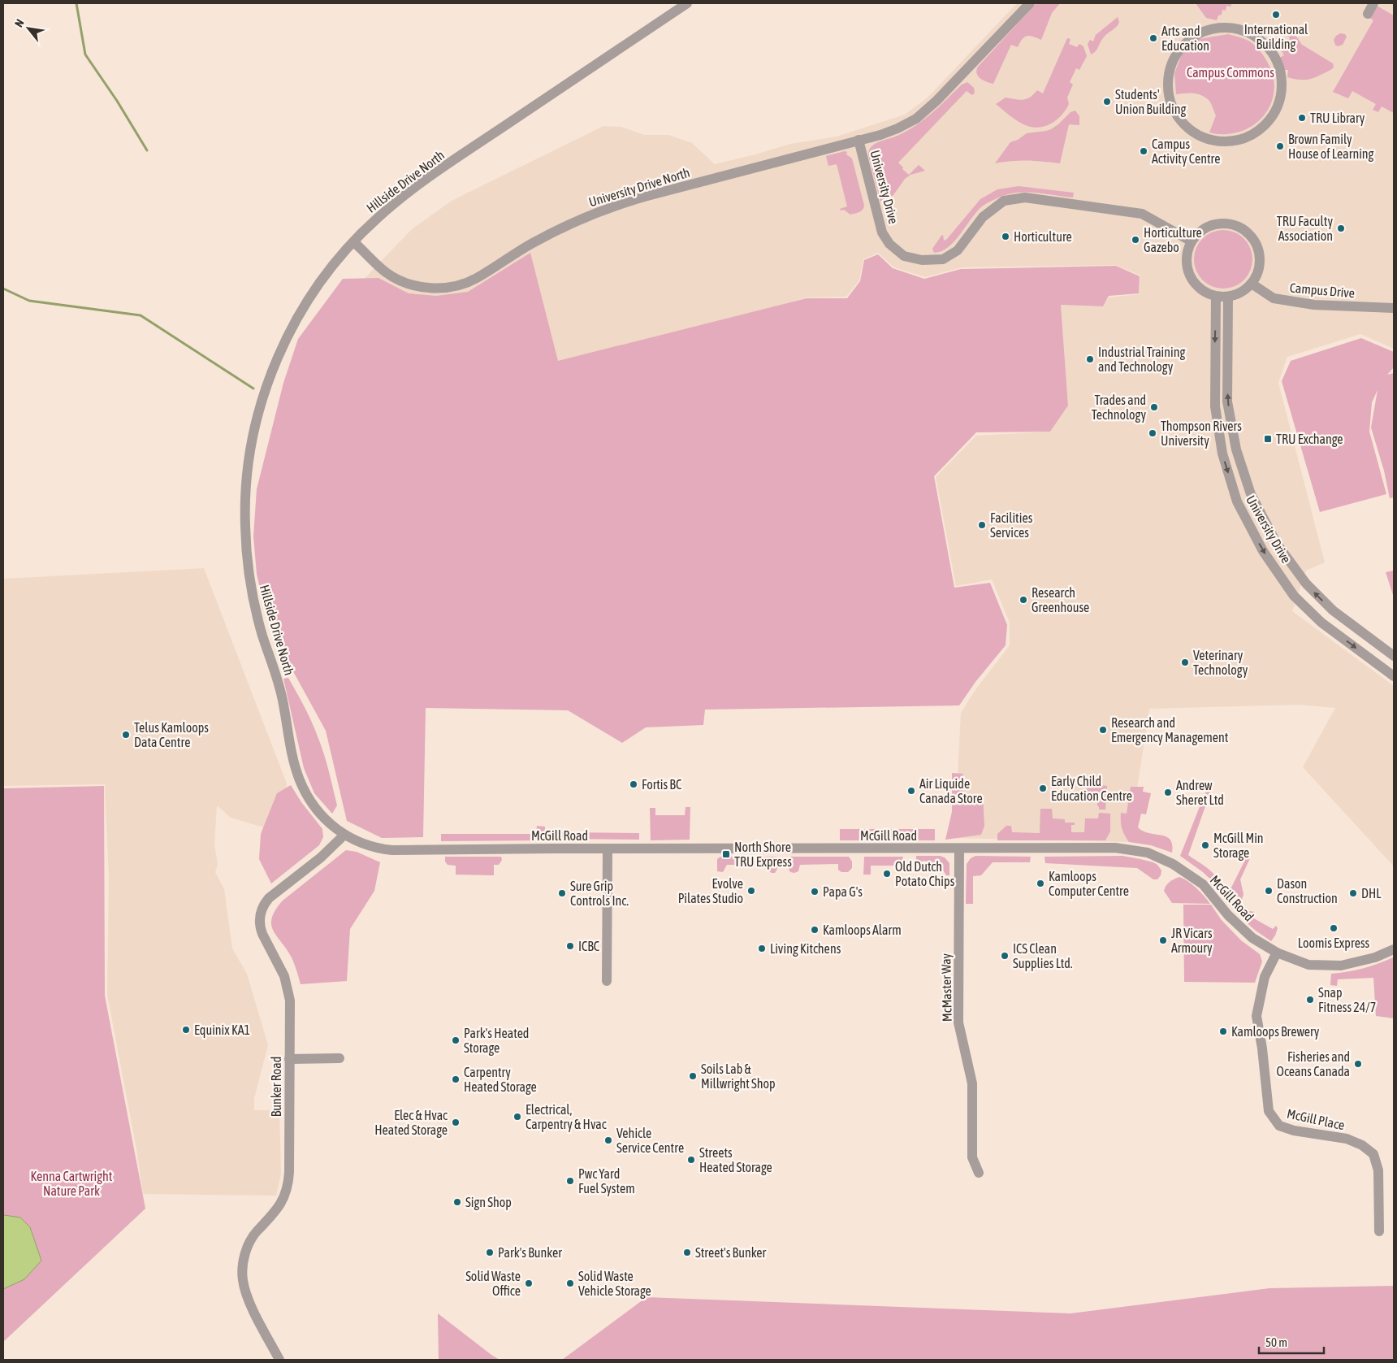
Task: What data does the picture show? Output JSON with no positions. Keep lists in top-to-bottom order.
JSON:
{
  "streets": {
    "street": [
      "Hillside Drive North",
      "University Drive North",
      "University Drive",
      "Campus Drive",
      "McGill Road",
      "McMaster Way",
      "Bunker Road",
      "McGill Place"
    ]
  },
  "crossings": [
    ["Hillside Drive North", "McGill Road"],
    ["Hillside Drive North", "Bunker Road"],
    ["University Drive North", "University Drive"],
    ["University Drive", "Campus Drive"],
    ["McGill Road", "McMaster Way"],
    ["McGill Road", "Bunker Road"],
    ["McGill Road", "McGill Place"]
  ],
  "parks": ["Campus Commons", "Kenna Cartwright Nature Park"],
  "places": {
    "other": [
      "International Building",
      "Arts and Education",
      "Students' Union Building",
      "TRU Library",
      "Brown Family House of Learning",
      "Campus Activity Centre",
      "TRU Faculty Association",
      "Horticulture",
      "Horticulture Gazebo",
      "Industrial Training and Technology",
      "Trades and Technology",
      "Thompson Rivers University",
      "Facilities Services",
      "Research Greenhouse",
      "Veterinary Technology",
      "Research and Emergency Management",
      "Telus Kamloops Data Centre",
      "Fortis BC",
      "Early Child Education Centre",
      "Air Liquide Canada Store",
      "Andrew Sheret Ltd",
      "McGill Min Storage",
      "Old Dutch Potato Chips",
      "Kamloops Computer Centre",
      "Evolve Pilates Studio",
      "Dason Construction",
      "Papa G's",
      "Sure Grip Controls Inc.",
      "DHL",
      "Loomis Express",
      "Kamloops Alarm",
      "JR Vicars Armoury",
      "ICBC",
      "Living Kitchens",
      "ICS Clean Supplies Ltd.",
      "Snap Fitness 24/7",
      "Equinix KA1",
      "Kamloops Brewery",
      "Park's Heated Storage",
      "Fisheries and Oceans Canada",
      "Soils Lab & Millwright Shop",
      "Carpentry Heated Storage",
      "Electrical, Carpentry & Hvac",
      "Elec & Hvac Heated Storage",
      "Vehicle Service Centre",
      "Streets Heated Storage",
      "Pwc Yard Fuel System",
      "Sign Shop",
      "Park's Bunker",
      "Street's Bunker",
      "Solid Waste Office",
      "Solid Waste Vehicle Storage"
    ],
    "transit": ["TRU Exchange", "North Shore TRU Express"]
  },
  "scale_bar": "50 m",
  "north": "top left"
}
